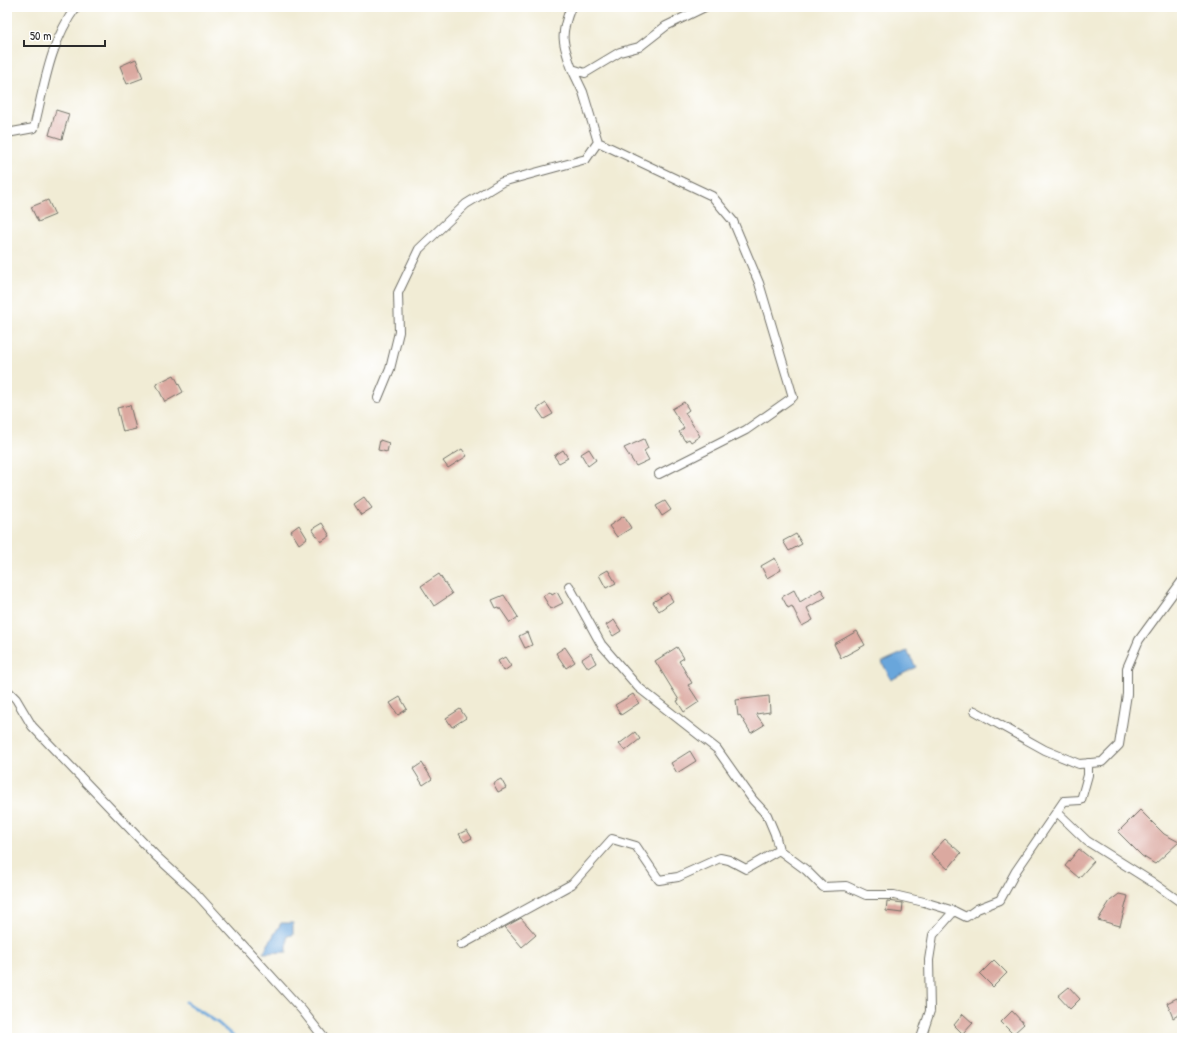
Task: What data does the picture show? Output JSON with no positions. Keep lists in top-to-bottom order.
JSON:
{
  "scale_bar": "50 m"
}
